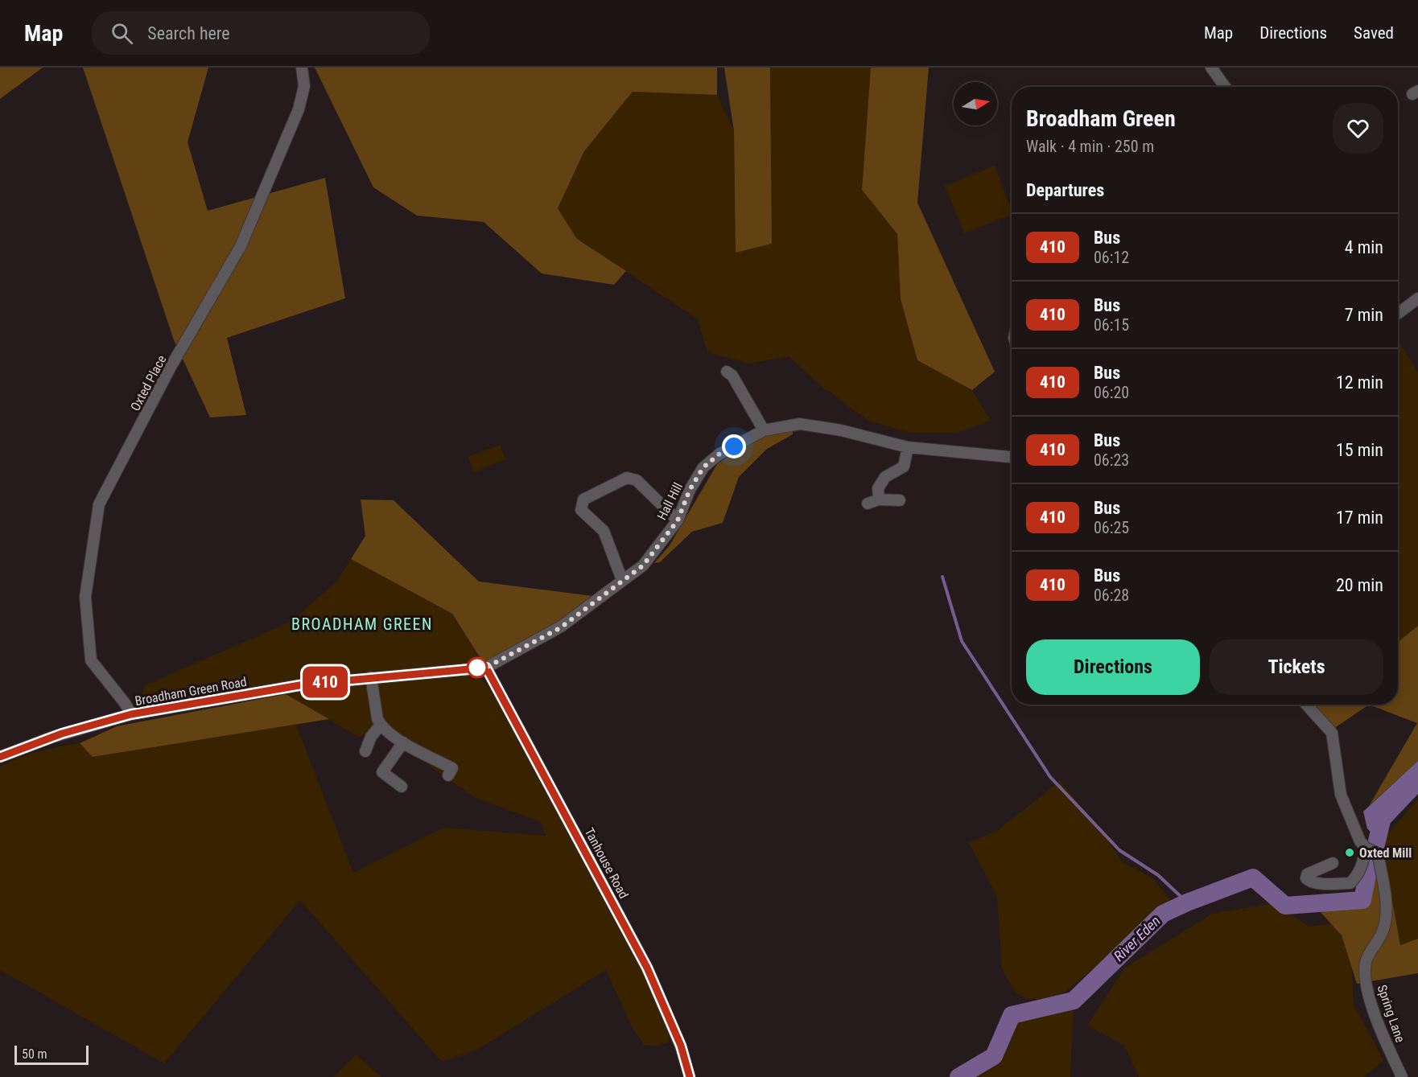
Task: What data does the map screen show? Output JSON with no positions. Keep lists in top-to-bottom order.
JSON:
{
  "streets": {
    "street": [
      "Oxted Place",
      "Hall Hill",
      "Broadham Green Road",
      "Tanhouse Road",
      "Spring Lane"
    ]
  },
  "crossings": [
    ["Oxted Place", "Broadham Green Road"],
    ["Hall Hill", "Broadham Green Road"],
    ["Hall Hill", "Tanhouse Road"],
    ["Broadham Green Road", "Tanhouse Road"]
  ],
  "districts": ["BROADHAM GREEN"],
  "water": ["River Eden"],
  "places": ["Oxted Mill"],
  "lines": ["bus line 410"],
  "scale_bar": "50 m",
  "north": "right",
  "page": {
    "header": "Map",
    "search": "Search here",
    "nav": ["Map", "Directions", "Saved"],
    "on_map": "410",
    "heading": [
      ["Broadham Green", "Walk · 4 min · 250 m"],
      "Departures"
    ],
    "list": [
      {
        "mark": "410",
        "name": "Bus",
        "note": "06:12",
        "value": "4 min"
      },
      {
        "mark": "410",
        "name": "Bus",
        "note": "06:15",
        "value": "7 min"
      },
      {
        "mark": "410",
        "name": "Bus",
        "note": "06:20",
        "value": "12 min"
      },
      {
        "mark": "410",
        "name": "Bus",
        "note": "06:23",
        "value": "15 min"
      },
      {
        "mark": "410",
        "name": "Bus",
        "note": "06:25",
        "value": "17 min"
      },
      {
        "mark": "410",
        "name": "Bus",
        "note": "06:28",
        "value": "20 min"
      }
    ],
    "buttons": ["Directions", "Tickets"],
    "scale": "50 m"
  }
}
